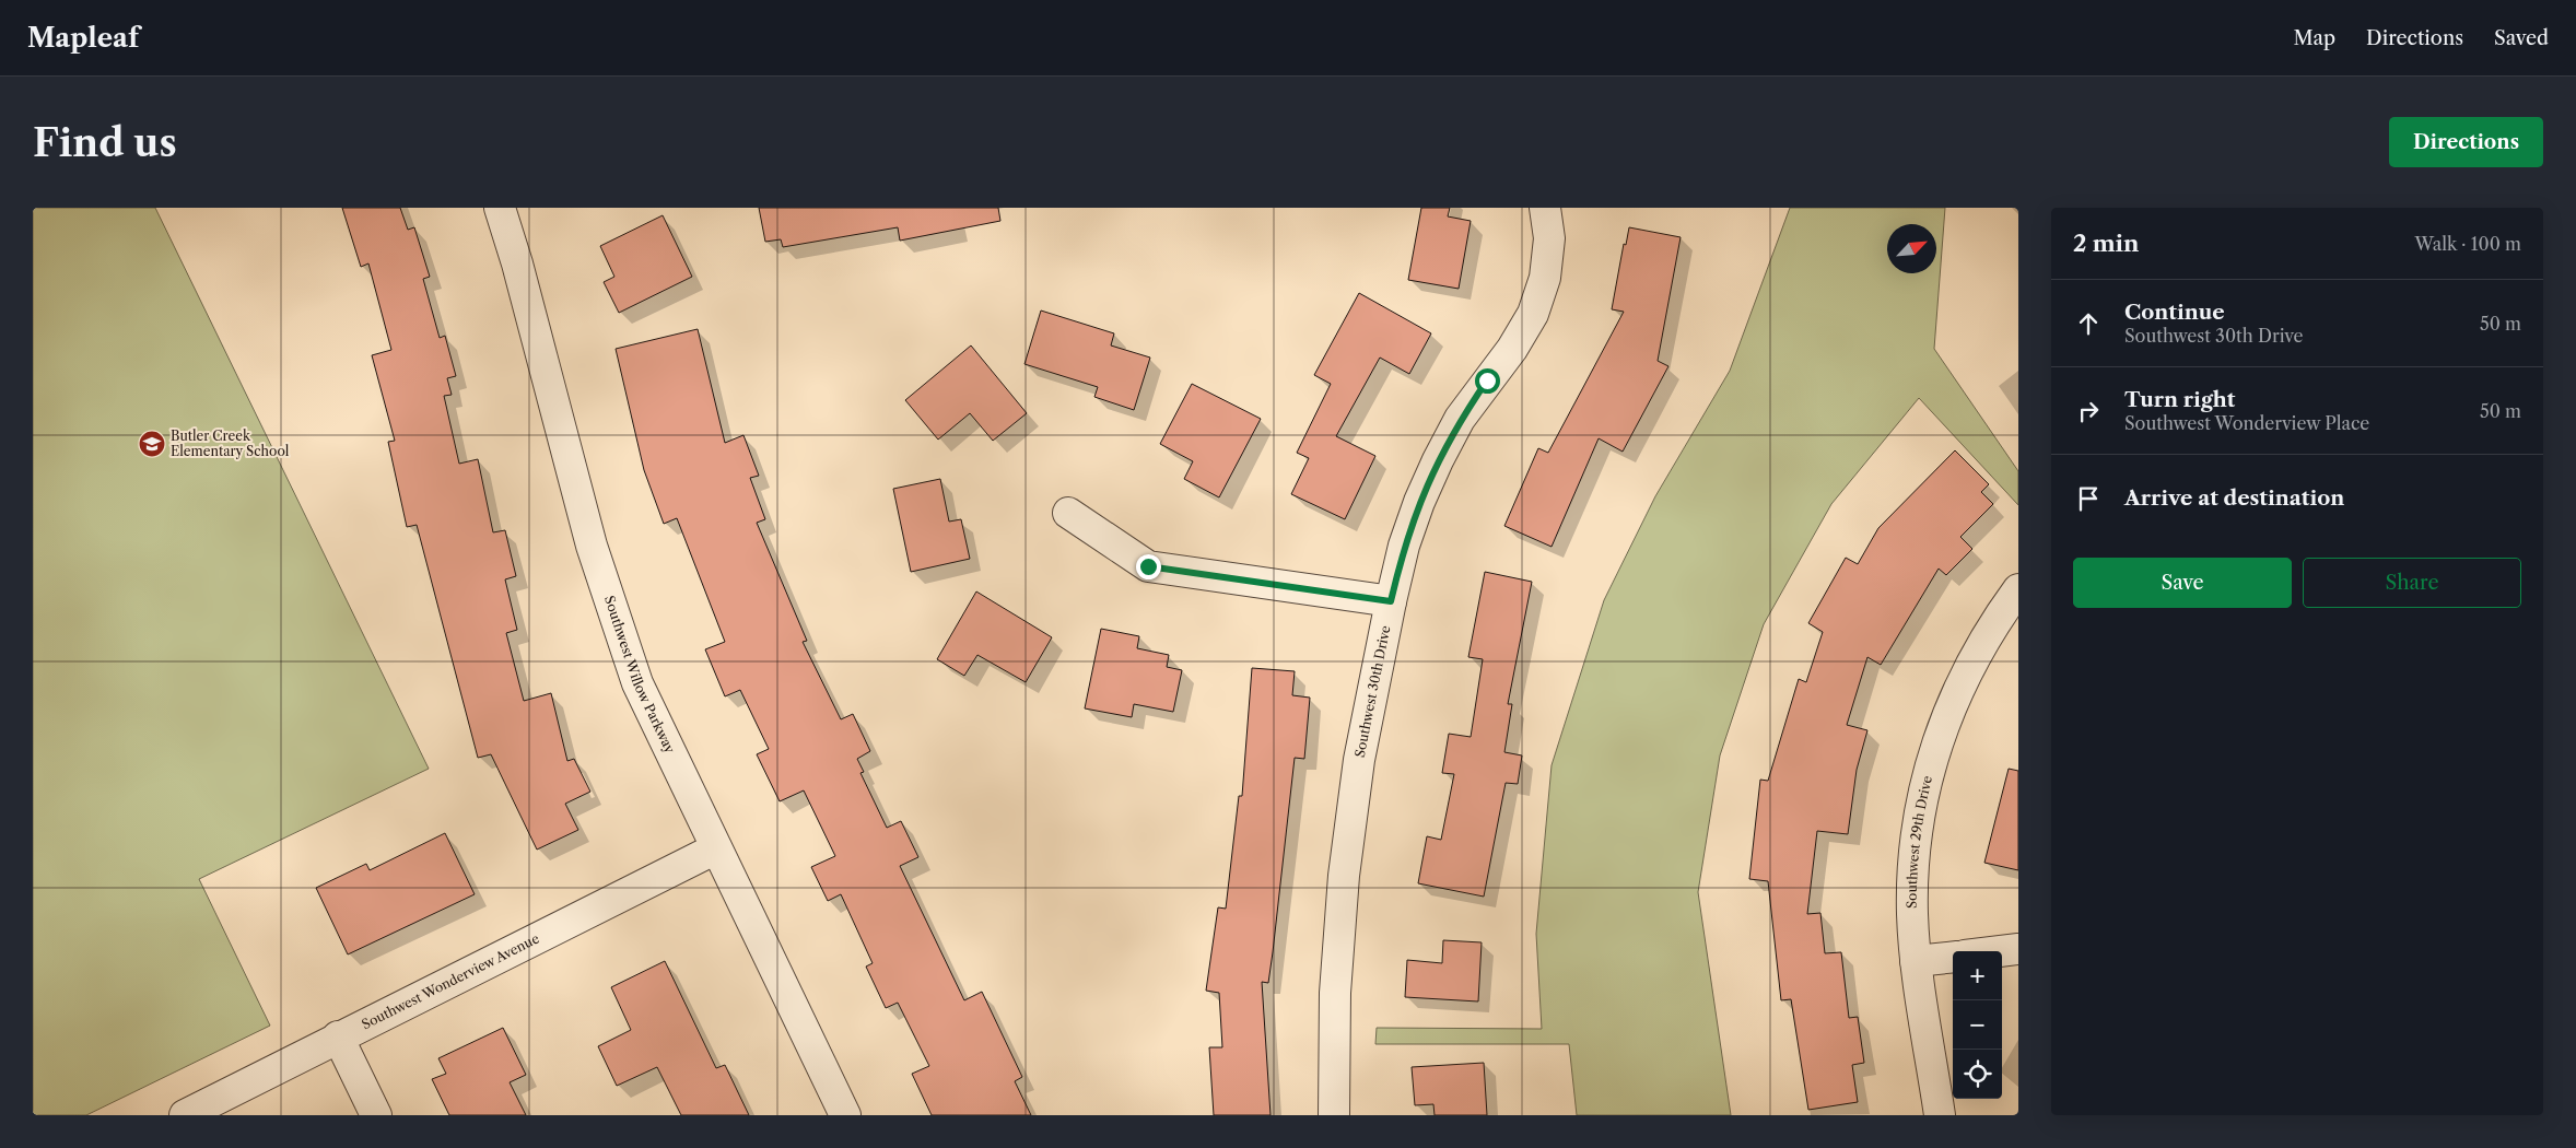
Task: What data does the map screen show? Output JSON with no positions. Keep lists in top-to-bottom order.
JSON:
{
  "streets": {
    "street": [
      "Southwest Willow Parkway",
      "Southwest 30th Drive",
      "Southwest 29th Drive",
      "Southwest Wonderview Avenue"
    ]
  },
  "crossings": [
    ["Southwest Willow Parkway", "Southwest Wonderview Avenue"]
  ],
  "places": {
    "school or university": ["Butler Creek Elementary School"]
  },
  "north": "top right",
  "page": {
    "header": "Mapleaf",
    "nav": ["Map", "Directions", "Saved"],
    "buttons": [
      "Directions",
      ["Save", "Share"]
    ],
    "title": "Find us",
    "heading": ["2 min", "Walk · 100 m"],
    "list": [
      ["Continue", "Southwest 30th Drive", "50 m"],
      ["Turn right", "Southwest Wonderview Place", "50 m"],
      "Arrive at destination"
    ],
    "map_buttons": ["+", "−"]
  }
}
